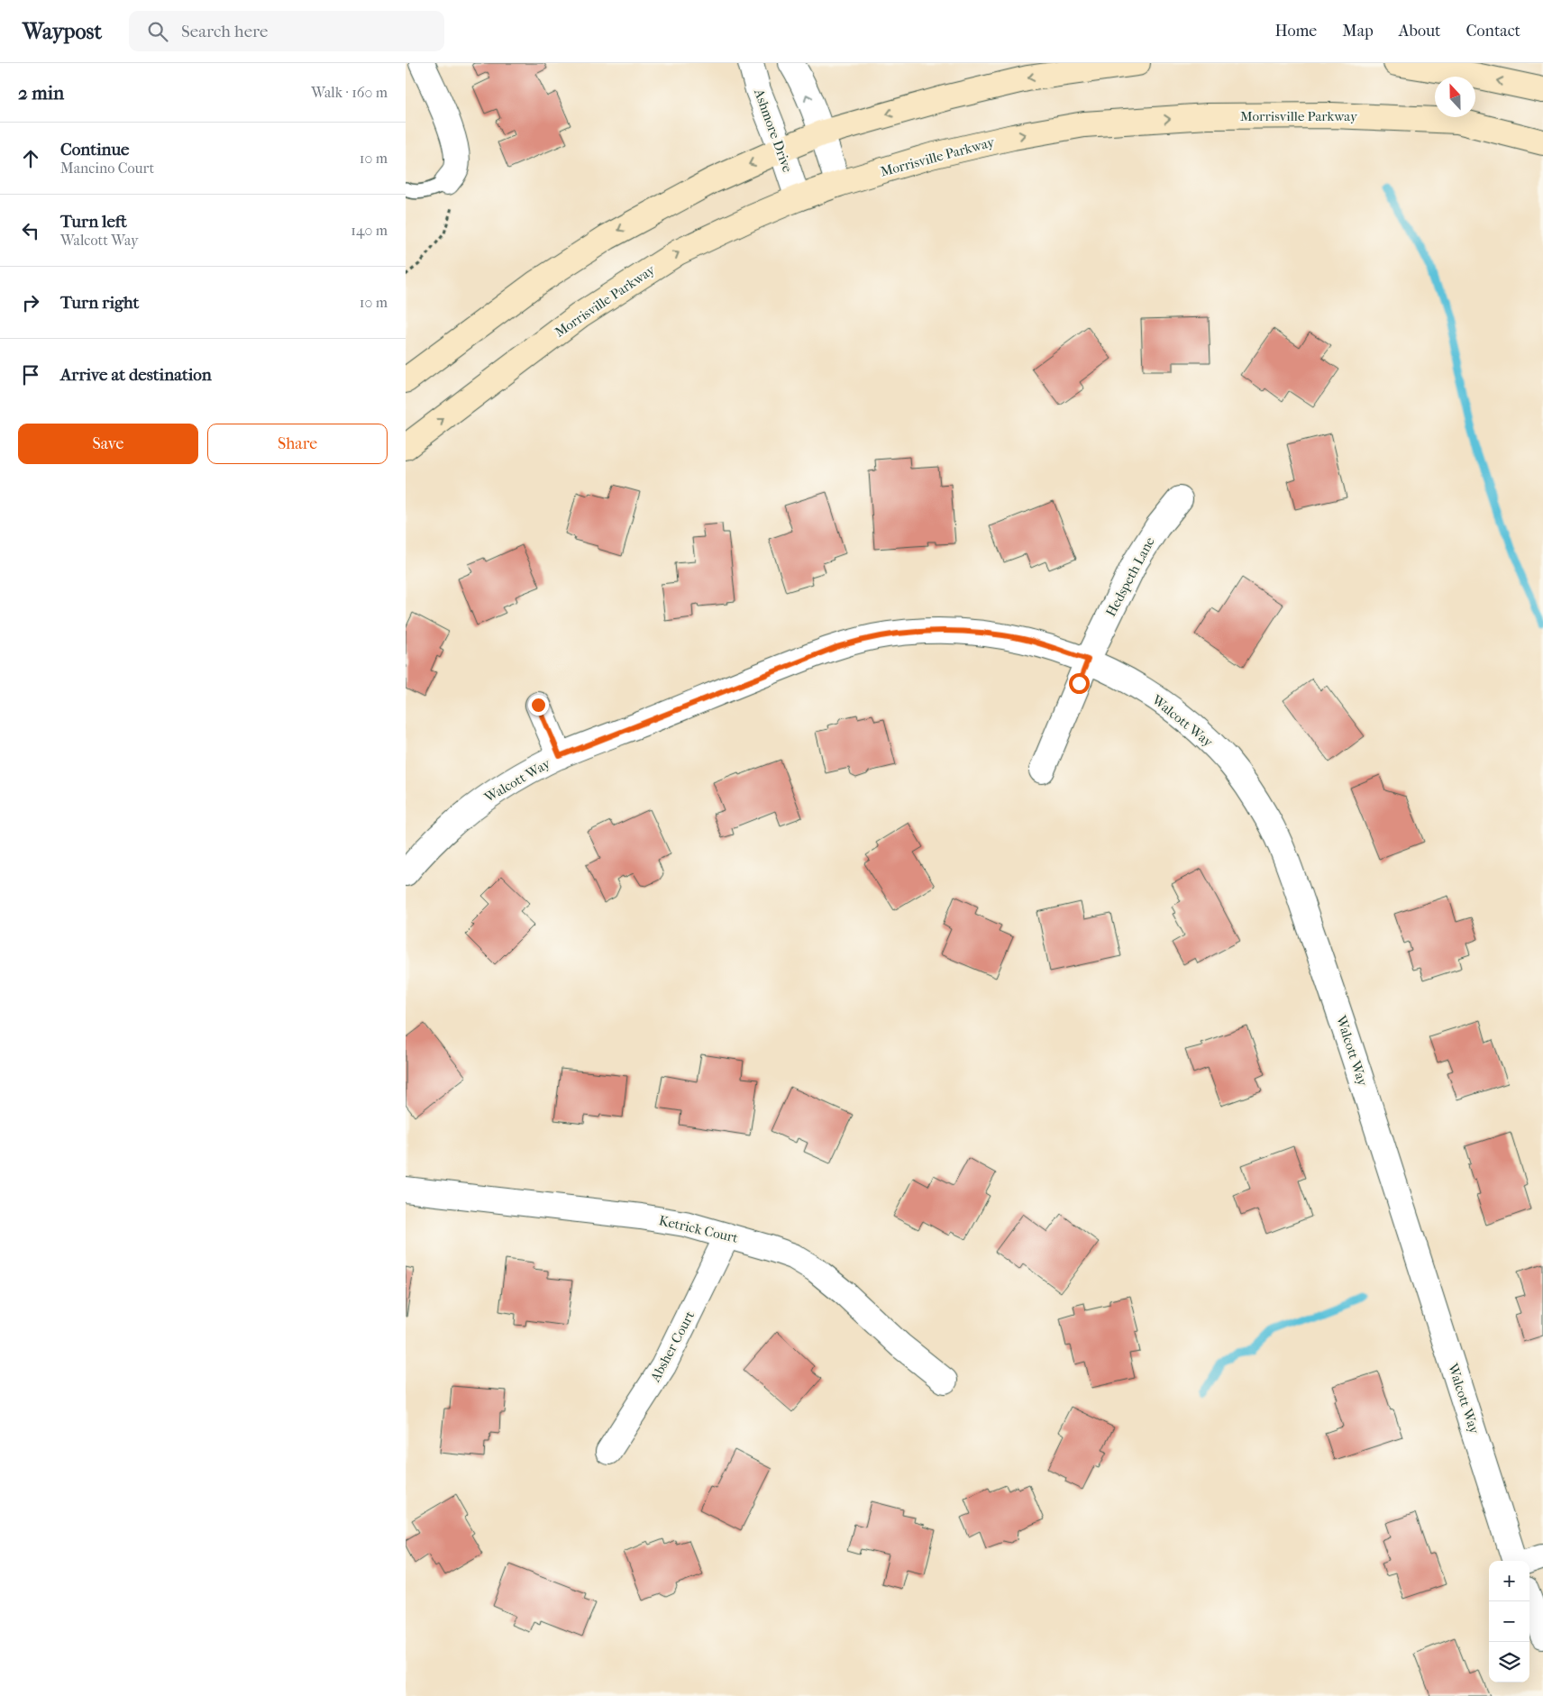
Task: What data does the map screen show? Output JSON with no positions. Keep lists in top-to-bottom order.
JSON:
{
  "streets": {
    "main road": ["Morrisville Parkway"],
    "street": [
      "Ashmore Drive",
      "Hedspeth Lane",
      "Walcott Way",
      "Ketrick Court",
      "Absher Court"
    ]
  },
  "crossings": [
    ["Morrisville Parkway", "Ashmore Drive"],
    ["Hedspeth Lane", "Walcott Way"],
    ["Ketrick Court", "Absher Court"]
  ],
  "north": "top",
  "page": {
    "header": "Waypost",
    "search": "Search here",
    "nav": [
      "Home",
      "Map",
      "About",
      "Contact"
    ],
    "heading": ["2 min", "Walk · 160 m"],
    "list": [
      ["Continue", "Mancino Court", "10 m"],
      ["Turn left", "Walcott Way", "140 m"],
      ["Turn right", "10 m"],
      "Arrive at destination"
    ],
    "buttons": ["Save", "Share"],
    "map_buttons": ["+", "−"]
  }
}
